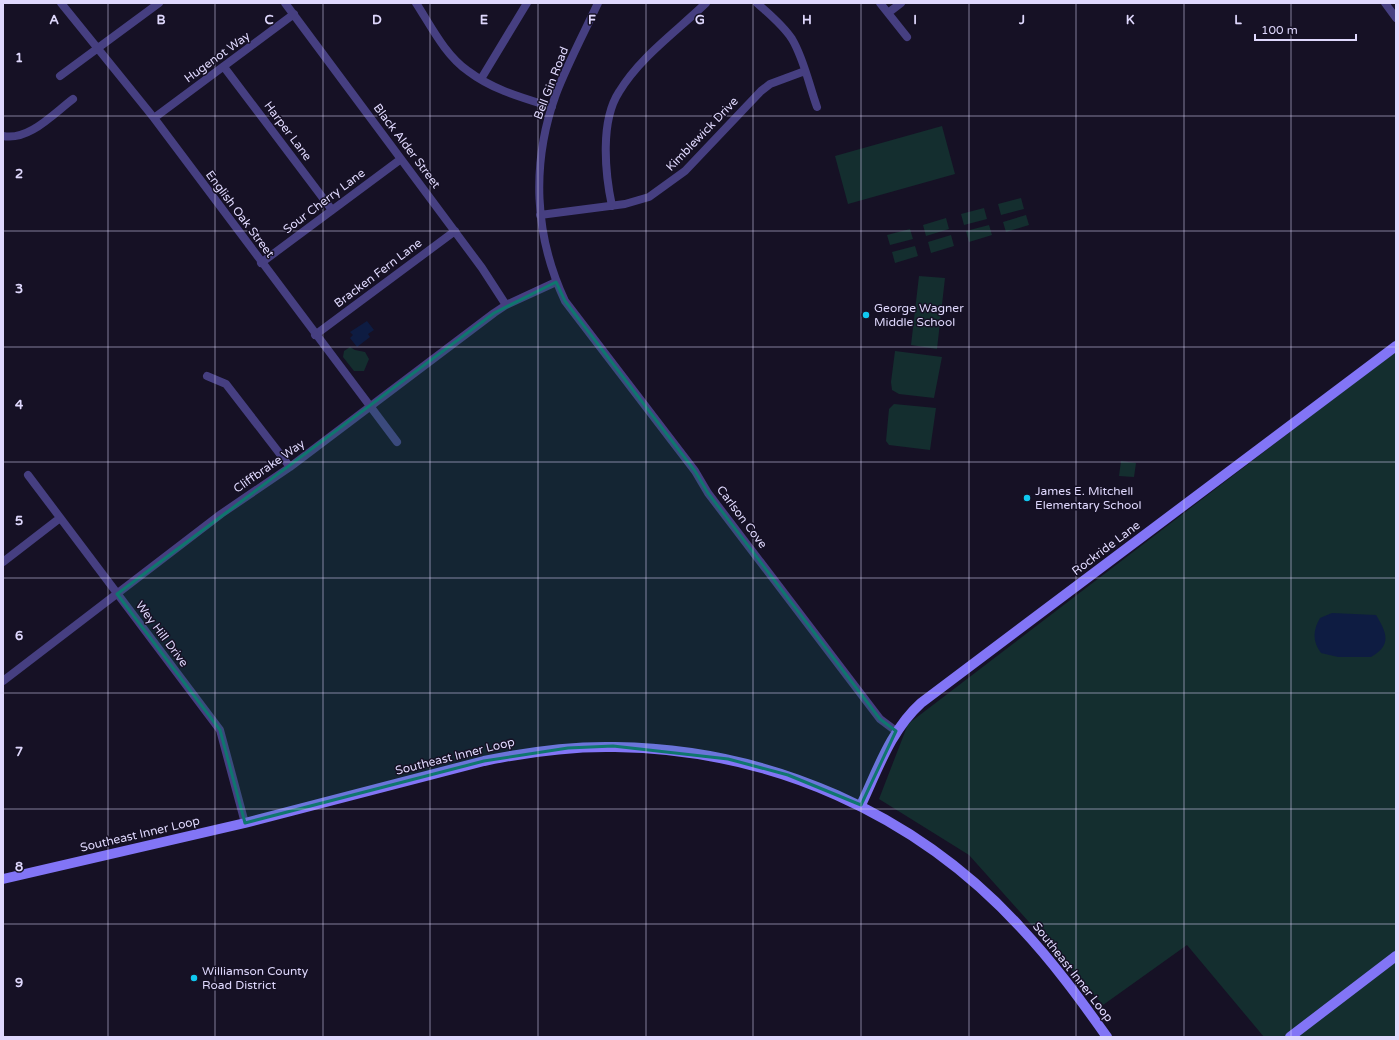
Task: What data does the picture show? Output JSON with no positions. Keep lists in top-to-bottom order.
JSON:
{
  "streets": {
    "main road": ["Rockride Lane", "Southeast Inner Loop"],
    "street": [
      "Hugenot Way",
      "Bell Gin Road",
      "Harper Lane",
      "Kimblewick Drive",
      "Black Alder Street",
      "Sour Cherry Lane",
      "English Oak Street",
      "Bracken Fern Lane",
      "Cliffbrake Way",
      "Carlson Cove",
      "Wey Hill Drive"
    ]
  },
  "crossings": [
    ["Hugenot Way", "Harper Lane"],
    ["Hugenot Way", "Black Alder Street"],
    ["Hugenot Way", "English Oak Street"],
    ["Bell Gin Road", "Kimblewick Drive"],
    ["Bell Gin Road", "Cliffbrake Way"],
    ["Bell Gin Road", "Carlson Cove"],
    ["Harper Lane", "Sour Cherry Lane"],
    ["Black Alder Street", "Sour Cherry Lane"],
    ["Black Alder Street", "Bracken Fern Lane"],
    ["Black Alder Street", "Cliffbrake Way"],
    ["Sour Cherry Lane", "English Oak Street"],
    ["English Oak Street", "Bracken Fern Lane"],
    ["English Oak Street", "Cliffbrake Way"],
    ["Cliffbrake Way", "Wey Hill Drive"],
    ["Carlson Cove", "Rockride Lane"],
    ["Rockride Lane", "Southeast Inner Loop"],
    ["Wey Hill Drive", "Southeast Inner Loop"]
  ],
  "places": ["George Wagner Middle School", "James E. Mitchell Elementary School", "Williamson County Road District"],
  "scale_bar": "100 m",
  "grid": {
    "columns": [
      "A",
      "B",
      "C",
      "D",
      "E",
      "F",
      "G",
      "H",
      "I",
      "J",
      "K",
      "L"
    ],
    "rows": [
      "1",
      "2",
      "3",
      "4",
      "5",
      "6",
      "7",
      "8",
      "9"
    ]
  }
}
